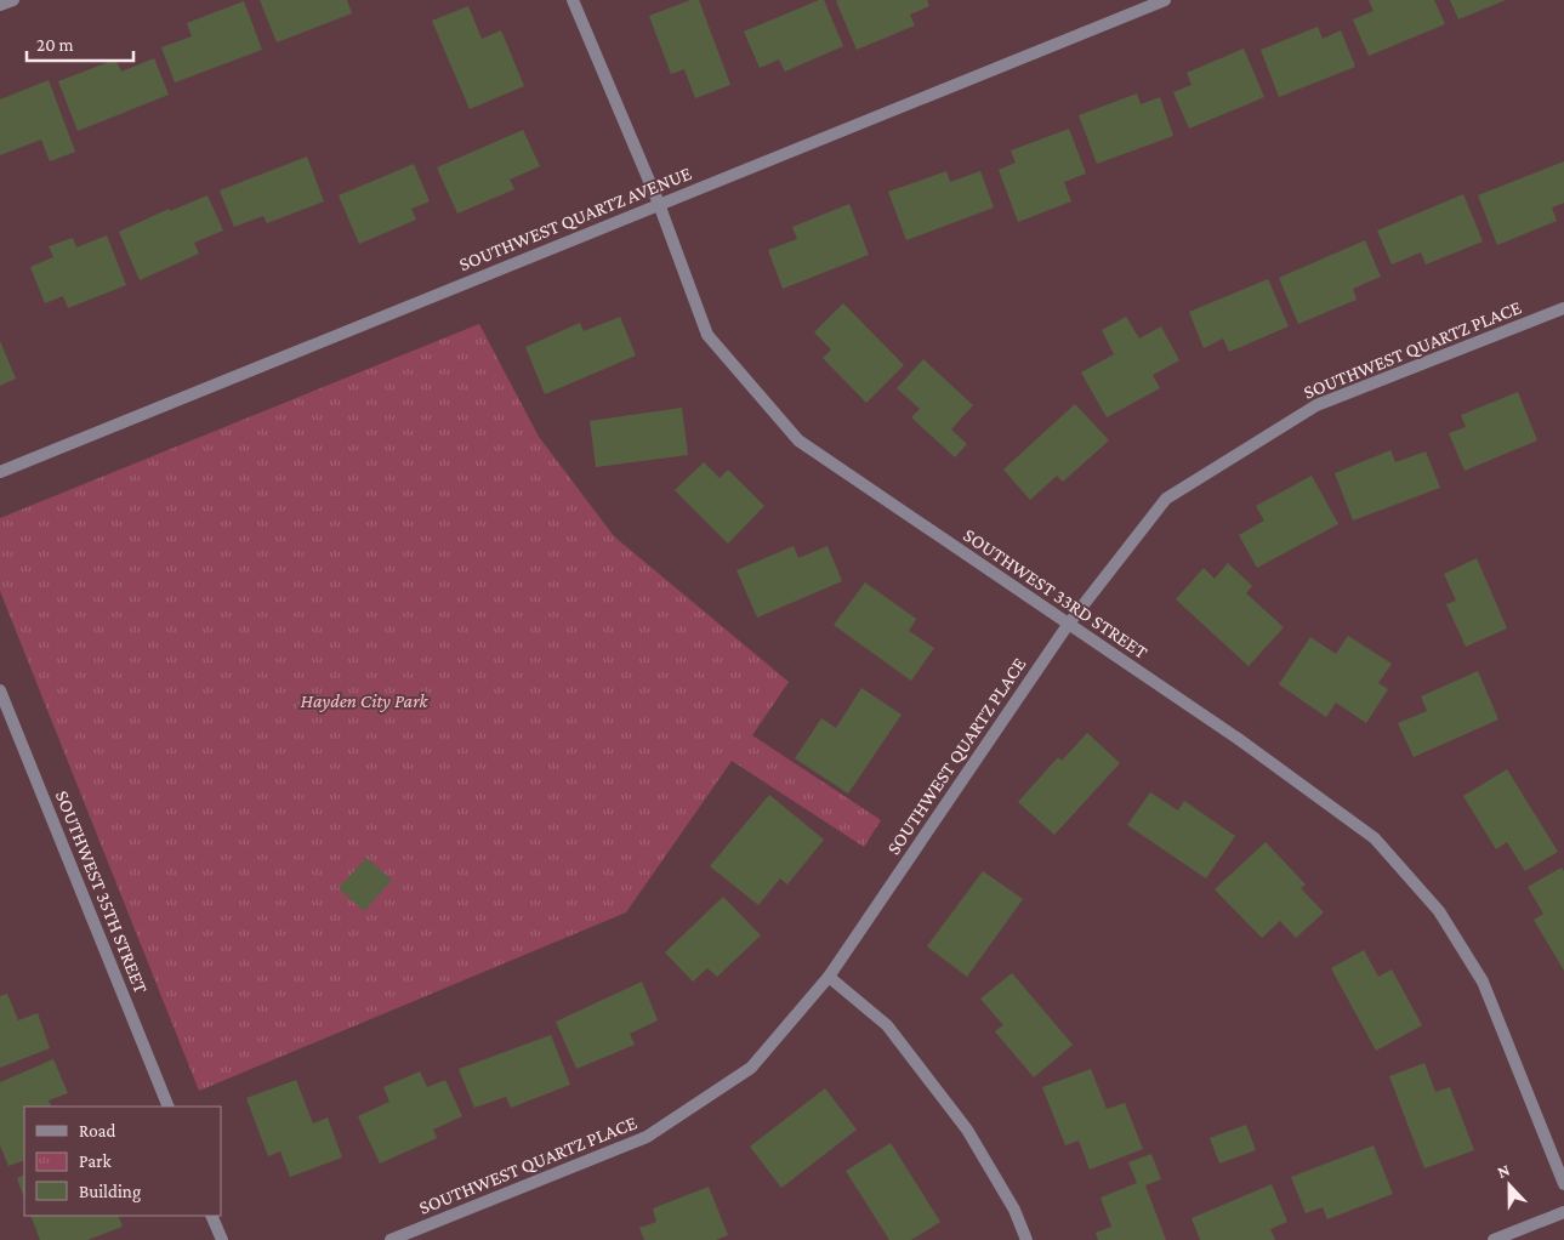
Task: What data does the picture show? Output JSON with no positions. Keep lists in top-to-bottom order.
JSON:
{
  "streets": {
    "street": [
      "SOUTHWEST QUARTZ AVENUE",
      "SOUTHWEST QUARTZ PLACE",
      "SOUTHWEST 33RD STREET",
      "SOUTHWEST 35TH STREET"
    ]
  },
  "crossings": [
    ["SOUTHWEST QUARTZ AVENUE", "SOUTHWEST 33RD STREET"],
    ["SOUTHWEST QUARTZ PLACE", "SOUTHWEST 33RD STREET"]
  ],
  "parks": ["Hayden City Park"],
  "legend": ["Road", "Park", "Building"],
  "scale_bar": "20 m",
  "north": "top"
}
